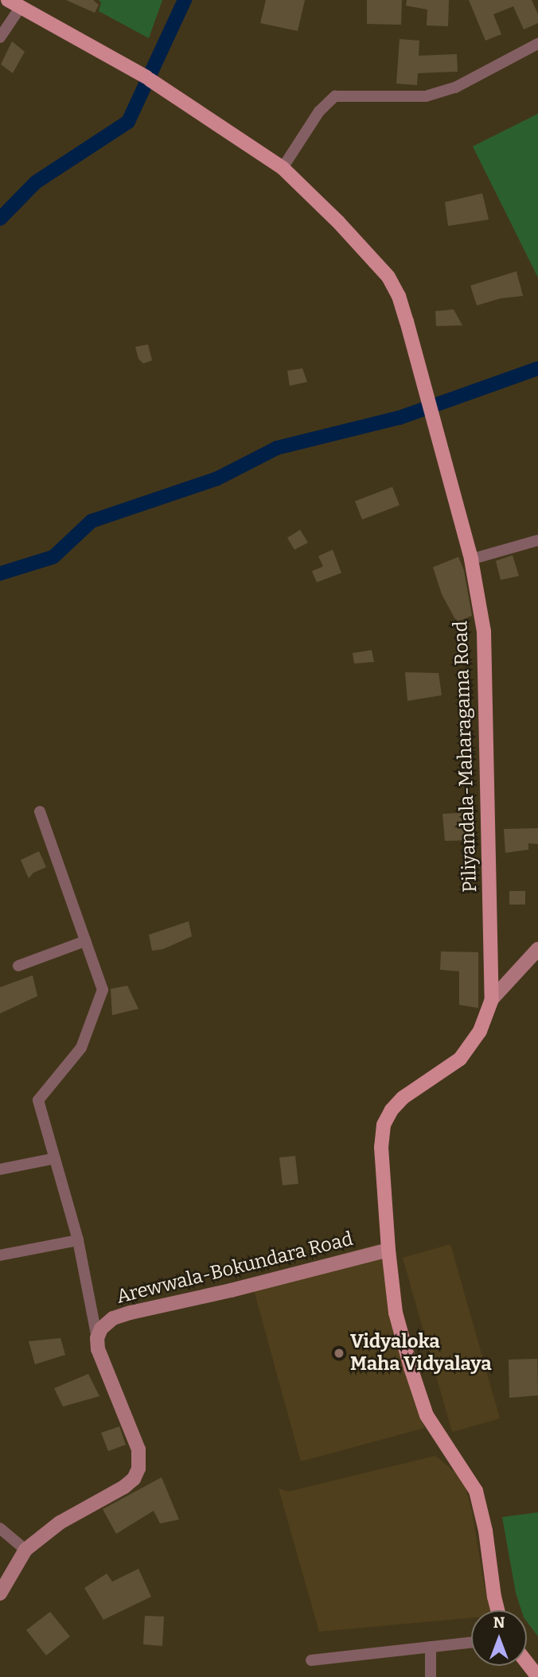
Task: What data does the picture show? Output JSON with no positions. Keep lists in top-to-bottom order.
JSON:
{
  "streets": {
    "main road": ["Piliyandala-Maharagama Road"],
    "street": ["Arewwala-Bokundara Road"]
  },
  "crossings": [
    ["Piliyandala-Maharagama Road", "Arewwala-Bokundara Road"]
  ],
  "places": ["Vidyaloka Maha Vidyalaya"],
  "north": "top"
}
